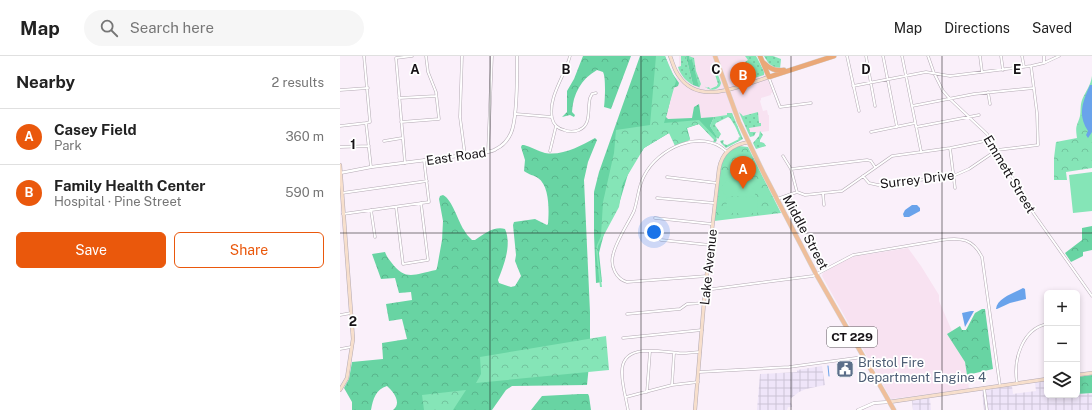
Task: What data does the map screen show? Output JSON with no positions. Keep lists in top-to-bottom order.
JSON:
{
  "streets": {
    "main road": ["Middle Street", "Lake Avenue", "CT 229"],
    "street": ["East Road", "Emmett Street", "Surrey Drive"]
  },
  "crossings": [
    ["Emmett Street", "Surrey Drive"]
  ],
  "places": {
    "public building": ["Bristol Fire Department Engine 4"]
  },
  "page": {
    "header": "Map",
    "search": "Search here",
    "nav": ["Map", "Directions", "Saved"],
    "heading": ["Nearby", "2 results"],
    "pins": ["B", "A"],
    "list": [
      {
        "mark": "A",
        "name": "Casey Field",
        "note": "Park",
        "value": "360 m"
      },
      {
        "mark": "B",
        "name": "Family Health Center",
        "note": "Hospital · Pine Street",
        "value": "590 m"
      }
    ],
    "buttons": ["Save", "Share"],
    "map_buttons": ["+", "−"]
  },
  "grid": {
    "columns": [
      "A",
      "B",
      "C",
      "D",
      "E"
    ],
    "rows": ["1", "2"]
  }
}
